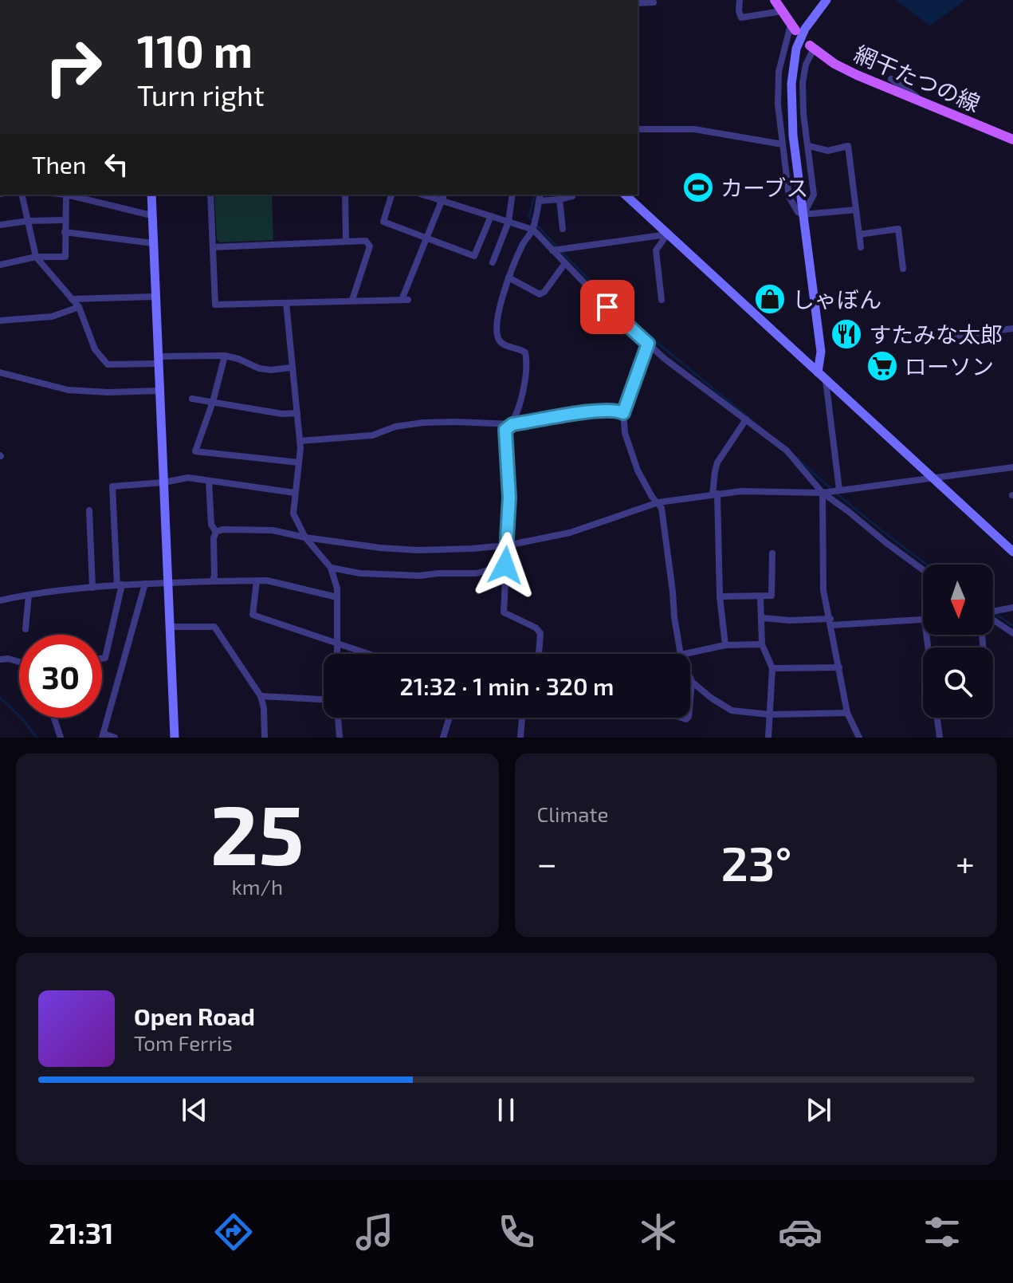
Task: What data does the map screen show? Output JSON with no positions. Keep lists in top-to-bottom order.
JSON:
{
  "streets": {
    "main road": ["網干たつの線"]
  },
  "places": {
    "sports": ["カーブス"],
    "shop": ["しゃぼん"],
    "restaurant": ["すたみな太郎"],
    "supermarket": ["ローソン"]
  },
  "north": "bottom",
  "page": {
    "turn": ["110 m", "Turn right"],
    "then": "Then",
    "limit": "30",
    "trip": "21:32 · 1 min · 320 m",
    "tile": [
      ["25", "km/h"],
      "Climate"
    ],
    "heat": ["−", "23°", "+"],
    "song": ["Open Road", "Tom Ferris"],
    "tabs": "21:31"
  }
}
